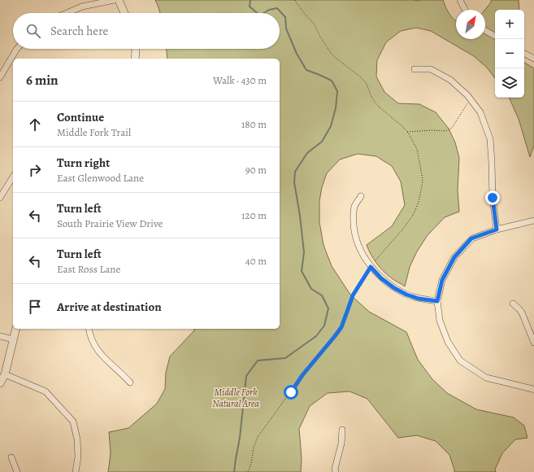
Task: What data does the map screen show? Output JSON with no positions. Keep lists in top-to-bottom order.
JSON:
{
  "parks": ["Middle Fork Natural Area"],
  "north": "top right",
  "page": {
    "map_buttons": ["+", "−"],
    "search": "Search here",
    "heading": ["6 min", "Walk · 430 m"],
    "list": [
      ["Continue", "Middle Fork Trail", "180 m"],
      ["Turn right", "East Glenwood Lane", "90 m"],
      ["Turn left", "South Prairie View Drive", "120 m"],
      ["Turn left", "East Ross Lane", "40 m"],
      "Arrive at destination"
    ]
  }
}
